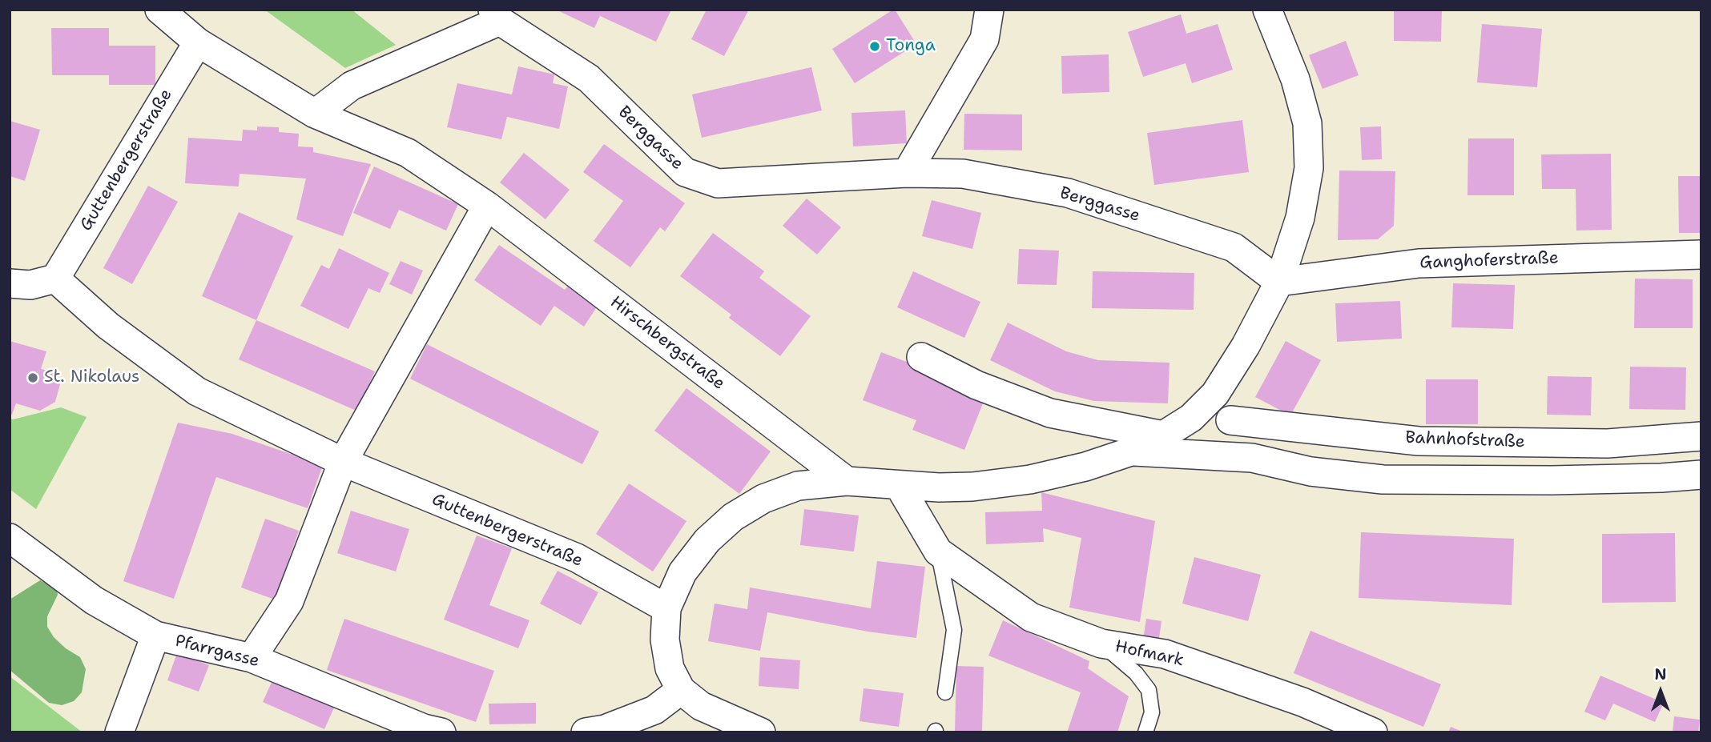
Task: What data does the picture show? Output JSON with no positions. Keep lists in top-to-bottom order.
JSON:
{
  "streets": {
    "street": [
      "Berggasse",
      "Guttenbergerstraße",
      "Ganghoferstraße",
      "Hirschbergstraße",
      "Bahnhofstraße",
      "Pfarrgasse",
      "Hofmark"
    ]
  },
  "crossings": [
    ["Berggasse", "Ganghoferstraße"],
    ["Guttenbergerstraße", "Hirschbergstraße"]
  ],
  "places": ["Tonga", "St. Nikolaus"],
  "north": "top"
}
